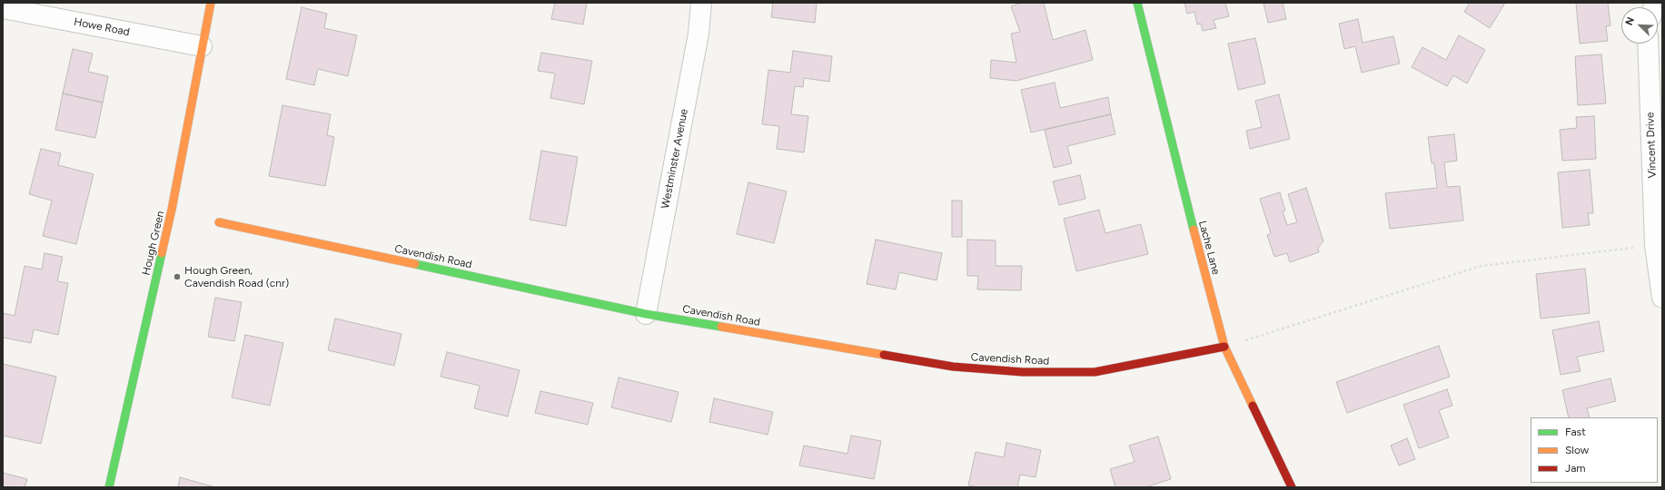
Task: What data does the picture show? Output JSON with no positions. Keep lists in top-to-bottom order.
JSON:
{
  "streets": {
    "street": [
      "Howe Road",
      "Vincent Drive",
      "Westminster Avenue",
      "Hough Green",
      "Lache Lane",
      "Cavendish Road"
    ]
  },
  "crossings": [
    ["Howe Road", "Hough Green"],
    ["Westminster Avenue", "Cavendish Road"],
    ["Lache Lane", "Cavendish Road"]
  ],
  "places": ["Hough Green, Cavendish Road (cnr)"],
  "legend": ["Fast", "Slow", "Jam"],
  "north": "top left"
}
